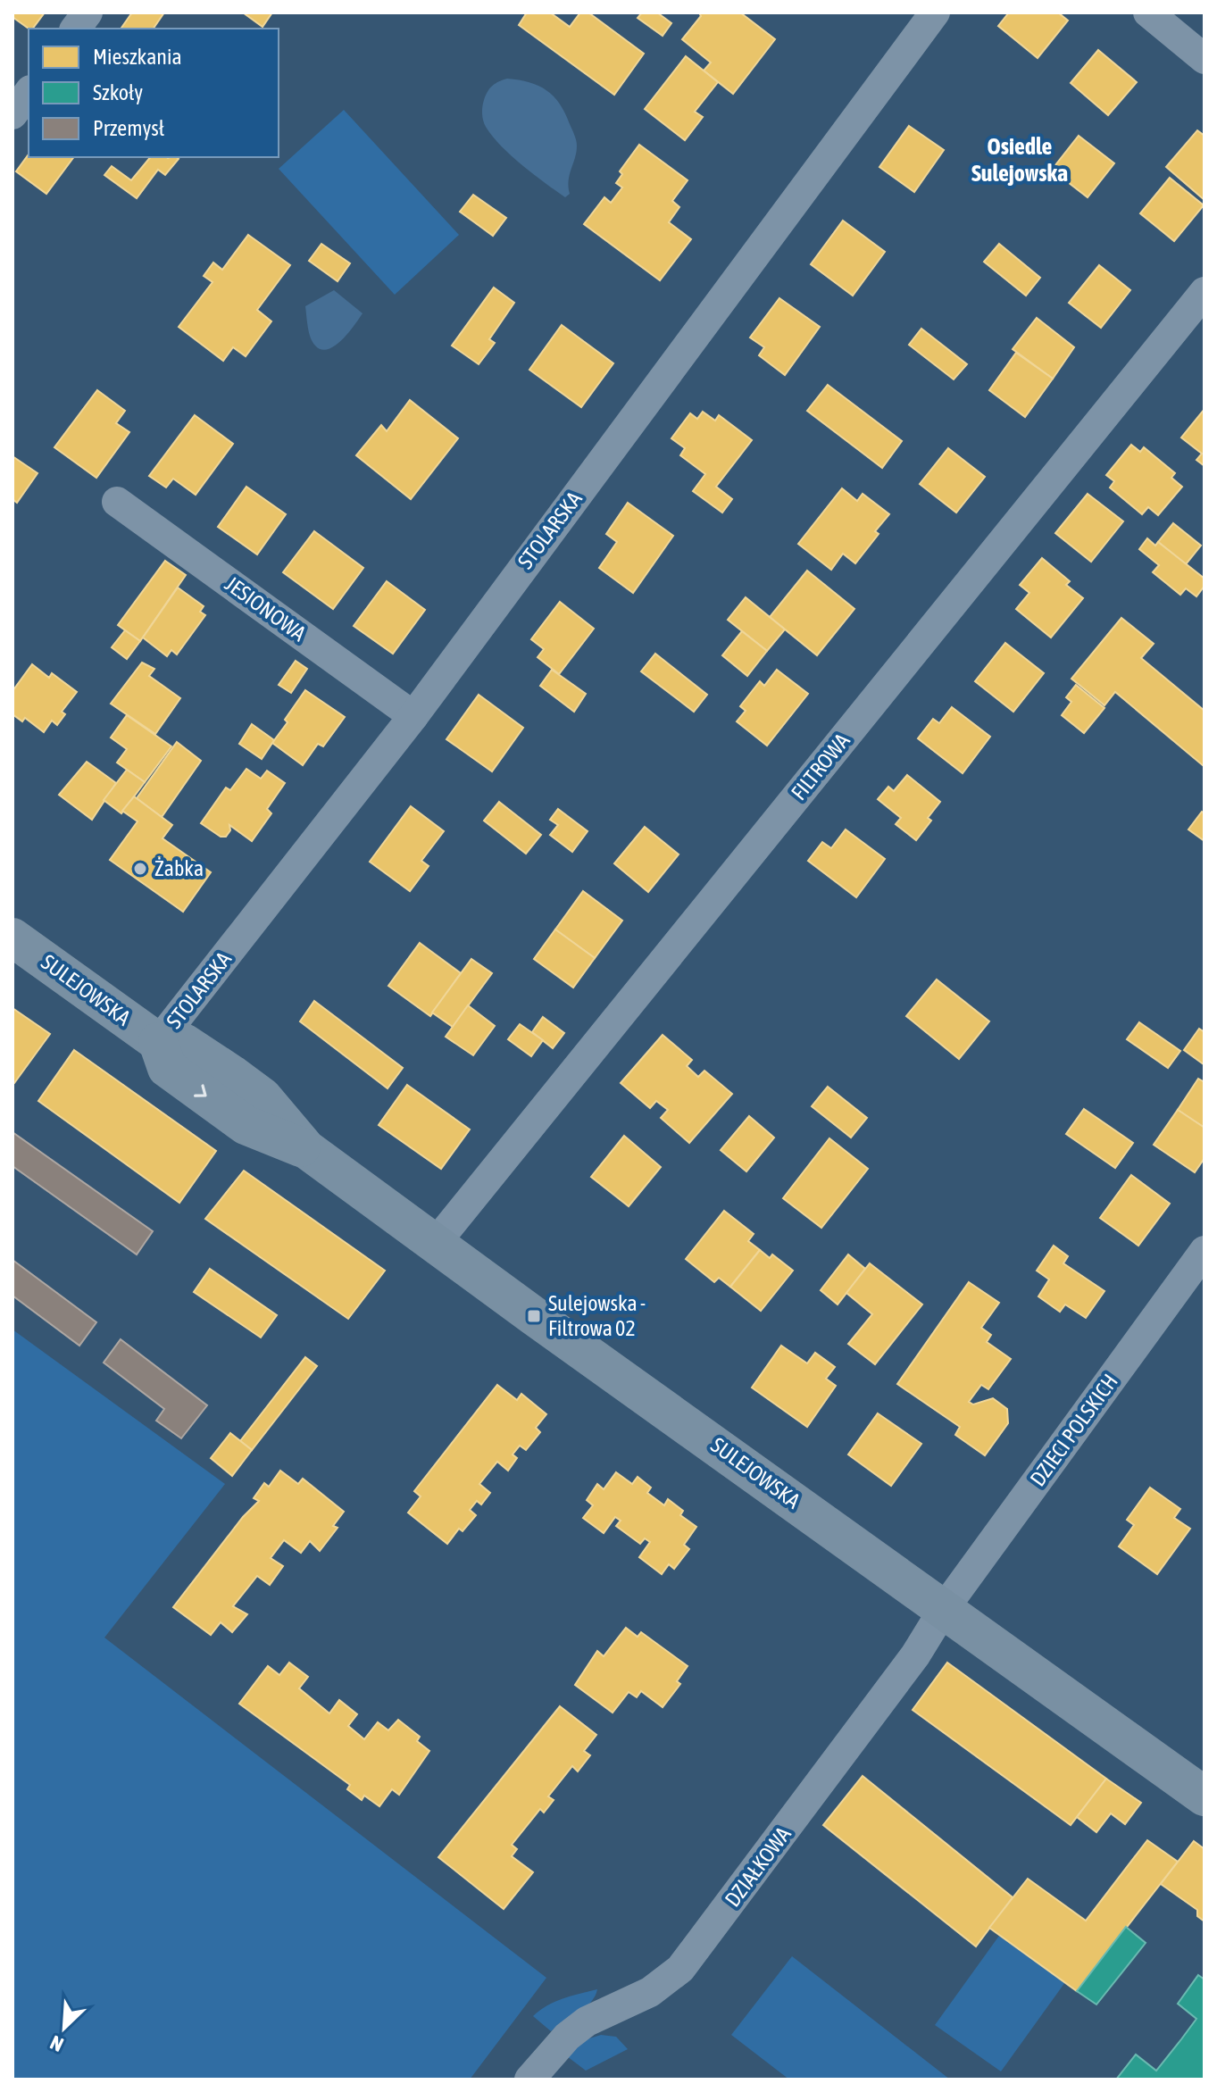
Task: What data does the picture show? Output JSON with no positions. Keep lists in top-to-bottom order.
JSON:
{
  "streets": {
    "main road": ["SULEJOWSKA"],
    "street": [
      "STOLARSKA",
      "JESIONOWA",
      "FILTROWA",
      "DZIECI POLSKICH",
      "DZIAŁKOWA"
    ]
  },
  "crossings": [
    ["STOLARSKA", "JESIONOWA"],
    ["STOLARSKA", "SULEJOWSKA"],
    ["FILTROWA", "SULEJOWSKA"],
    ["SULEJOWSKA", "DZIECI POLSKICH"],
    ["SULEJOWSKA", "DZIAŁKOWA"],
    ["DZIECI POLSKICH", "DZIAŁKOWA"]
  ],
  "districts": ["Osiedle Sulejowska"],
  "places": {
    "other": ["Żabka"],
    "transit": ["Sulejowska - Filtrowa 02"]
  },
  "legend": ["Mieszkania", "Szkoły", "Przemysł"],
  "north": "bottom left"
}
